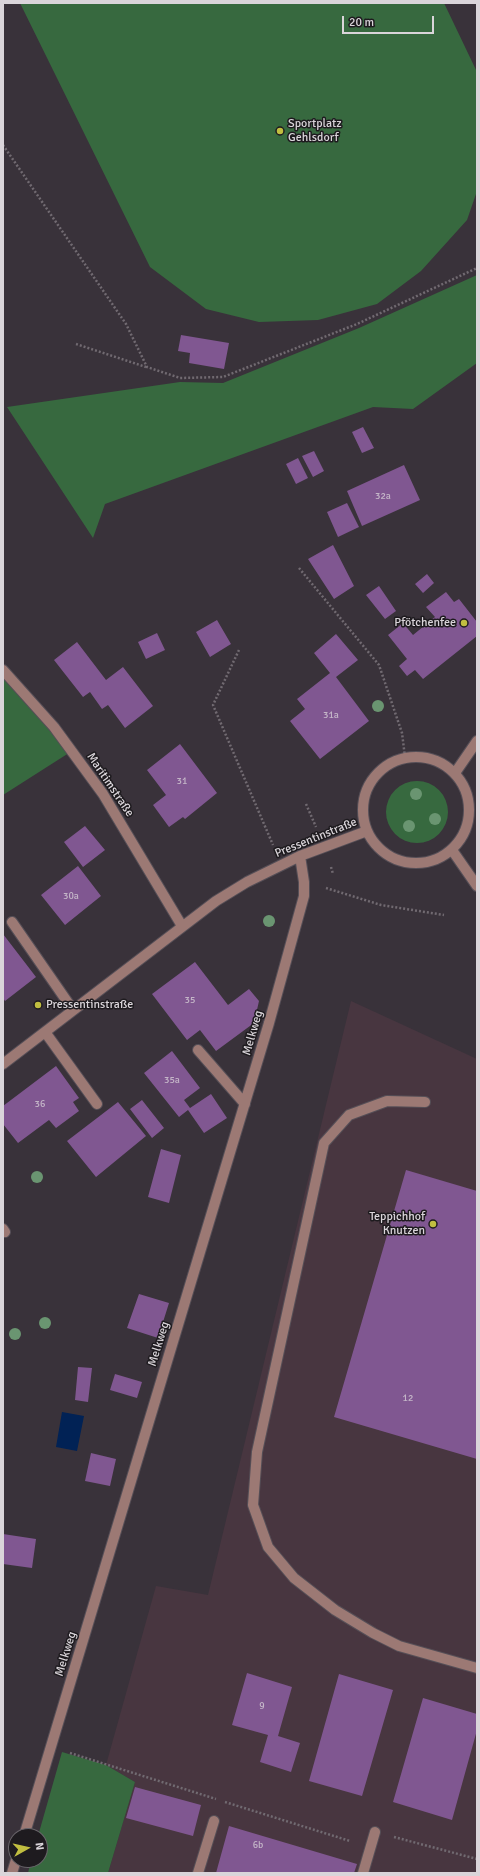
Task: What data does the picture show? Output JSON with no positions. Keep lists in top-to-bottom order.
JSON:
{
  "streets": {
    "street": ["Maritimstraße", "Pressentinstraße", "Melkweg"]
  },
  "crossings": [
    ["Maritimstraße", "Pressentinstraße"],
    ["Pressentinstraße", "Melkweg"]
  ],
  "places": [
    "Sportplatz Gehlsdorf",
    "Pfötchenfee",
    "Pressentinstraße",
    "Teppichhof Knutzen"
  ],
  "house_numbers": [
    "32a",
    "31a",
    "31",
    "30a",
    "35",
    "35a",
    "36",
    "12",
    "9",
    "6b"
  ],
  "scale_bar": "20 m",
  "north": "right"
}
